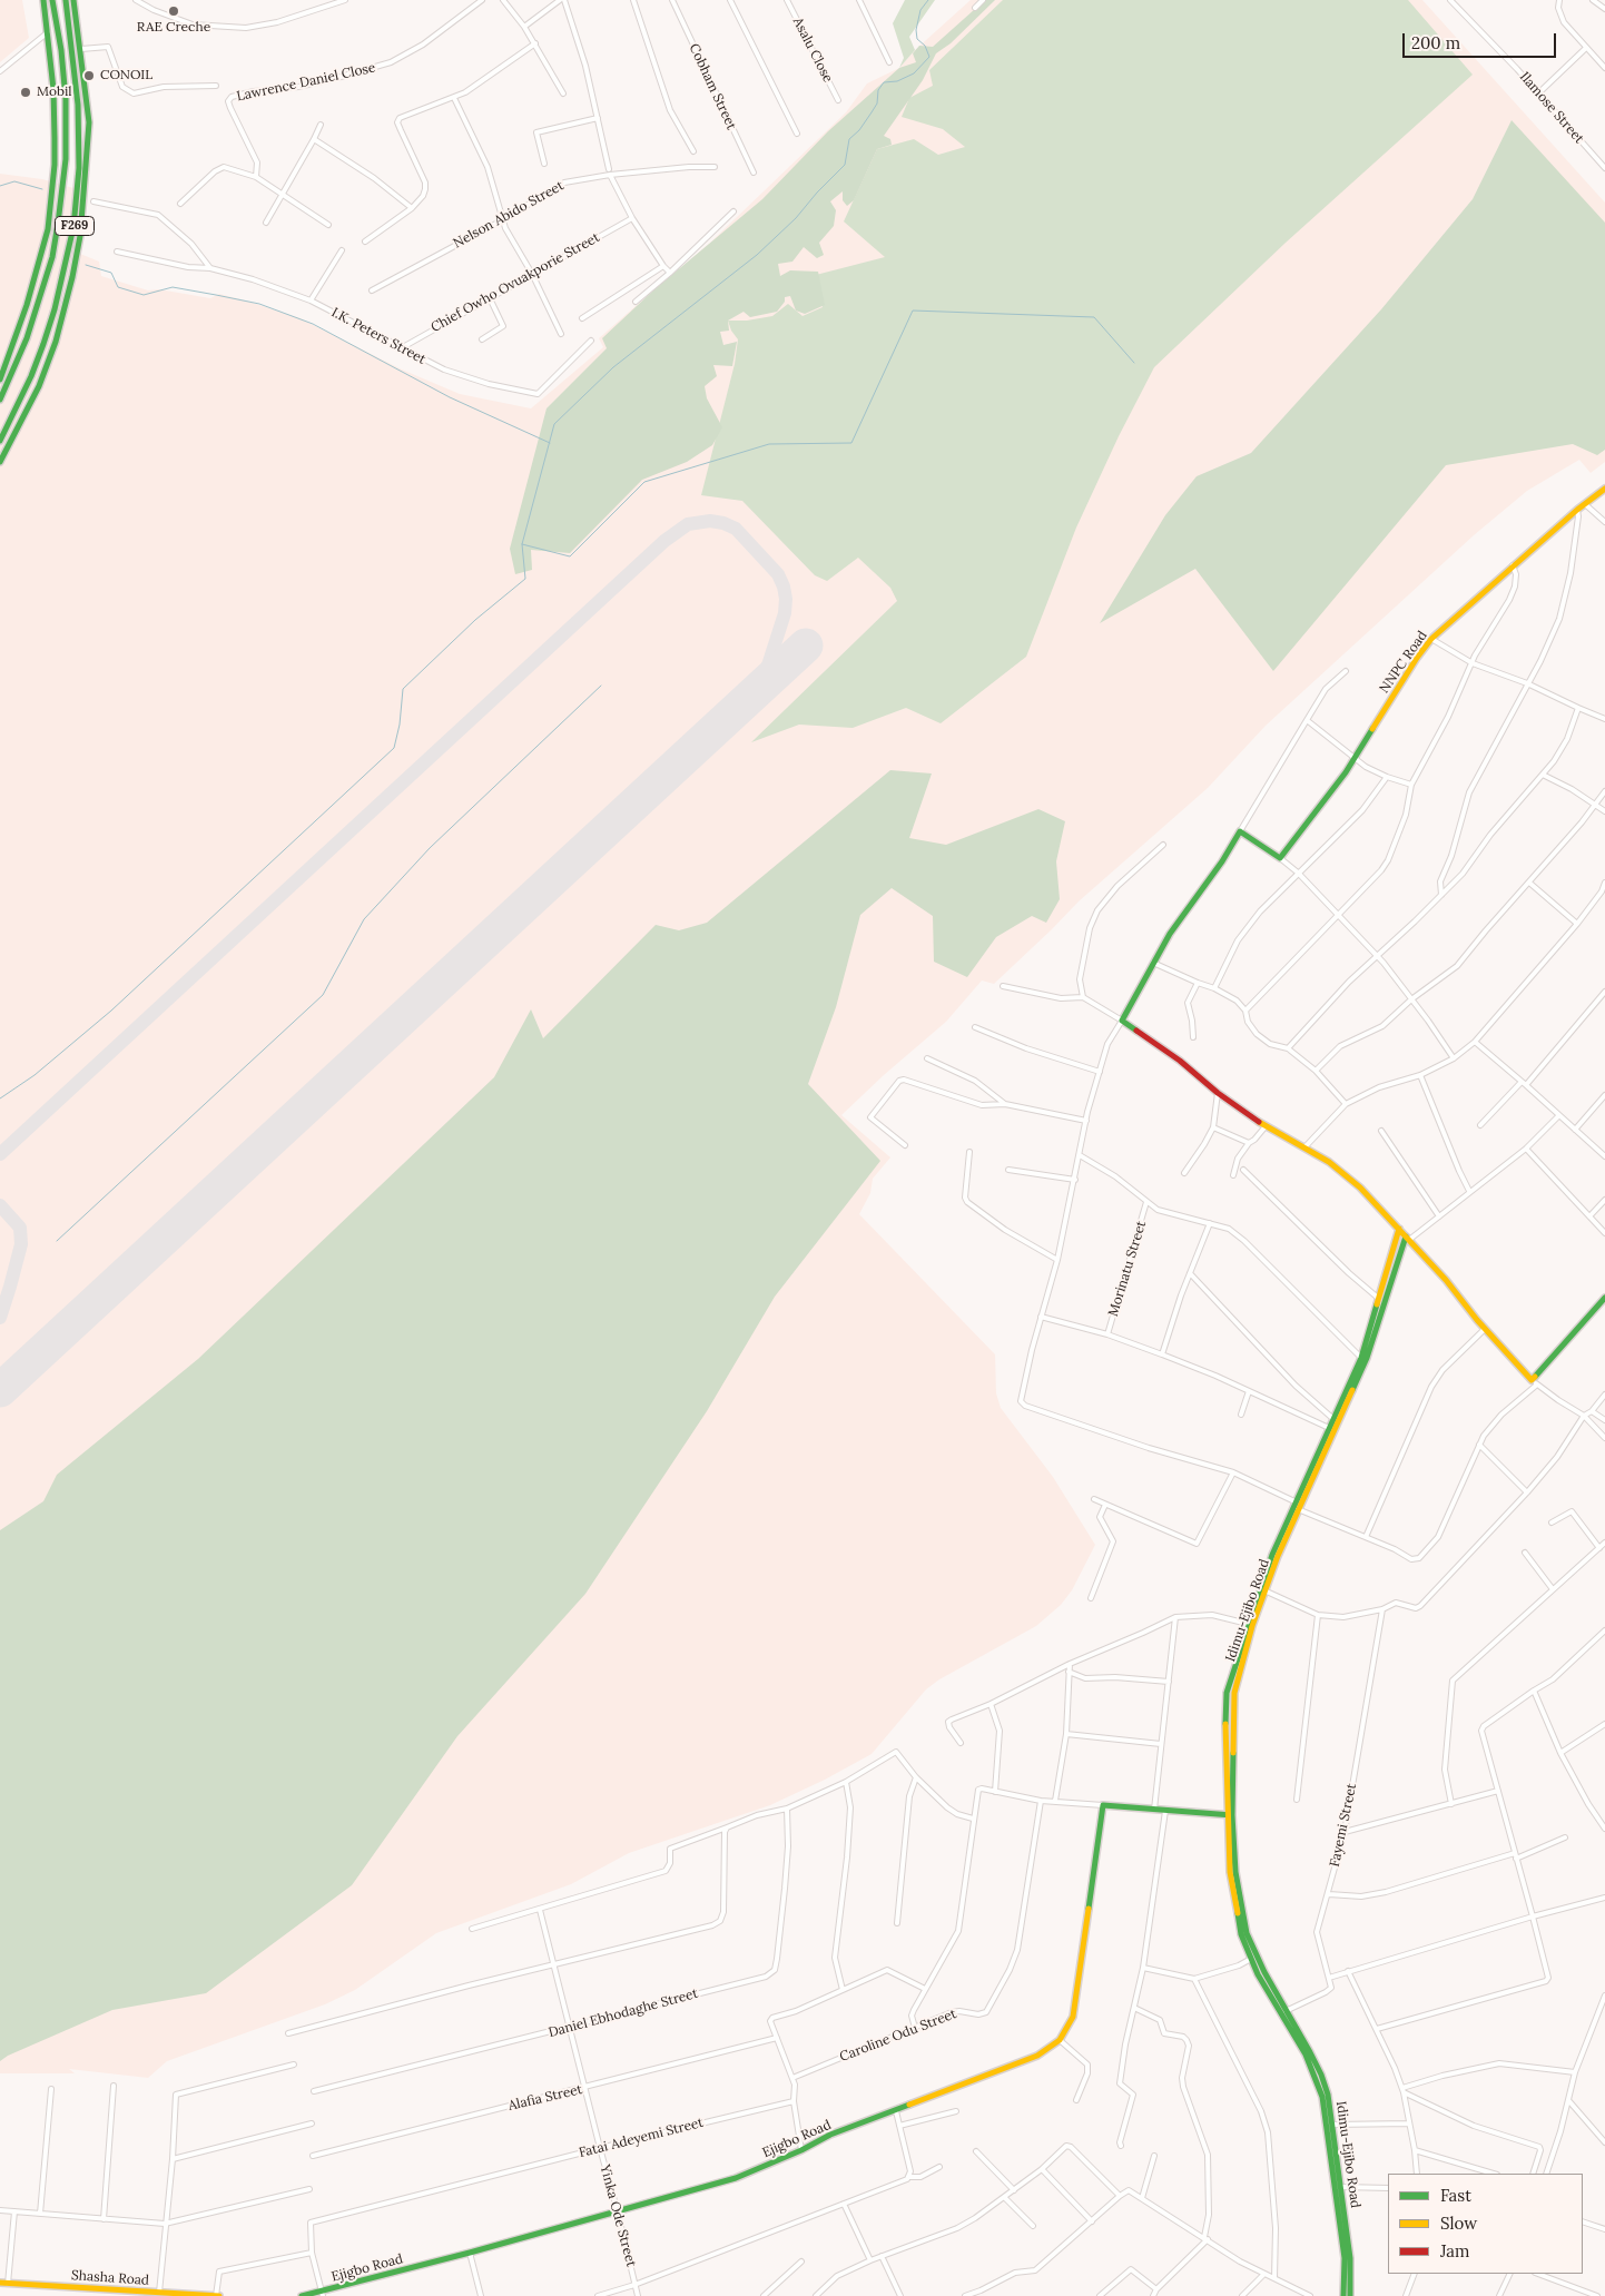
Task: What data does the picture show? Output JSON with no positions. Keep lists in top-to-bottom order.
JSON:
{
  "streets": {
    "main road": [
      "F269",
      "NNPC Road",
      "Idimu-Ejibo Road",
      "Ejigbo Road",
      "Shasha Road"
    ],
    "street": [
      "Asalu Close",
      "Lawrence Daniel Close",
      "Cobham Street",
      "Ilamose Street",
      "Nelson Abido Street",
      "Chief Owho Ovuakporie Street",
      "I.K. Peters Street",
      "Morinatu Street",
      "Fayemi Street",
      "Daniel Ebhodaghe Street",
      "Caroline Odu Street",
      "Alafia Street",
      "Fatai Adeyemi Street",
      "Yinka Ode Street"
    ]
  },
  "crossings": [
    ["Chief Owho Ovuakporie Street", "I.K. Peters Street"],
    ["Daniel Ebhodaghe Street", "Yinka Ode Street"],
    ["Alafia Street", "Yinka Ode Street"],
    ["Fatai Adeyemi Street", "Ejigbo Road"],
    ["Fatai Adeyemi Street", "Yinka Ode Street"],
    ["Ejigbo Road", "Yinka Ode Street"]
  ],
  "places": ["RAE Creche", "CONOIL", "Mobil"],
  "legend": ["Fast", "Slow", "Jam"],
  "scale_bar": "200 m"
}
